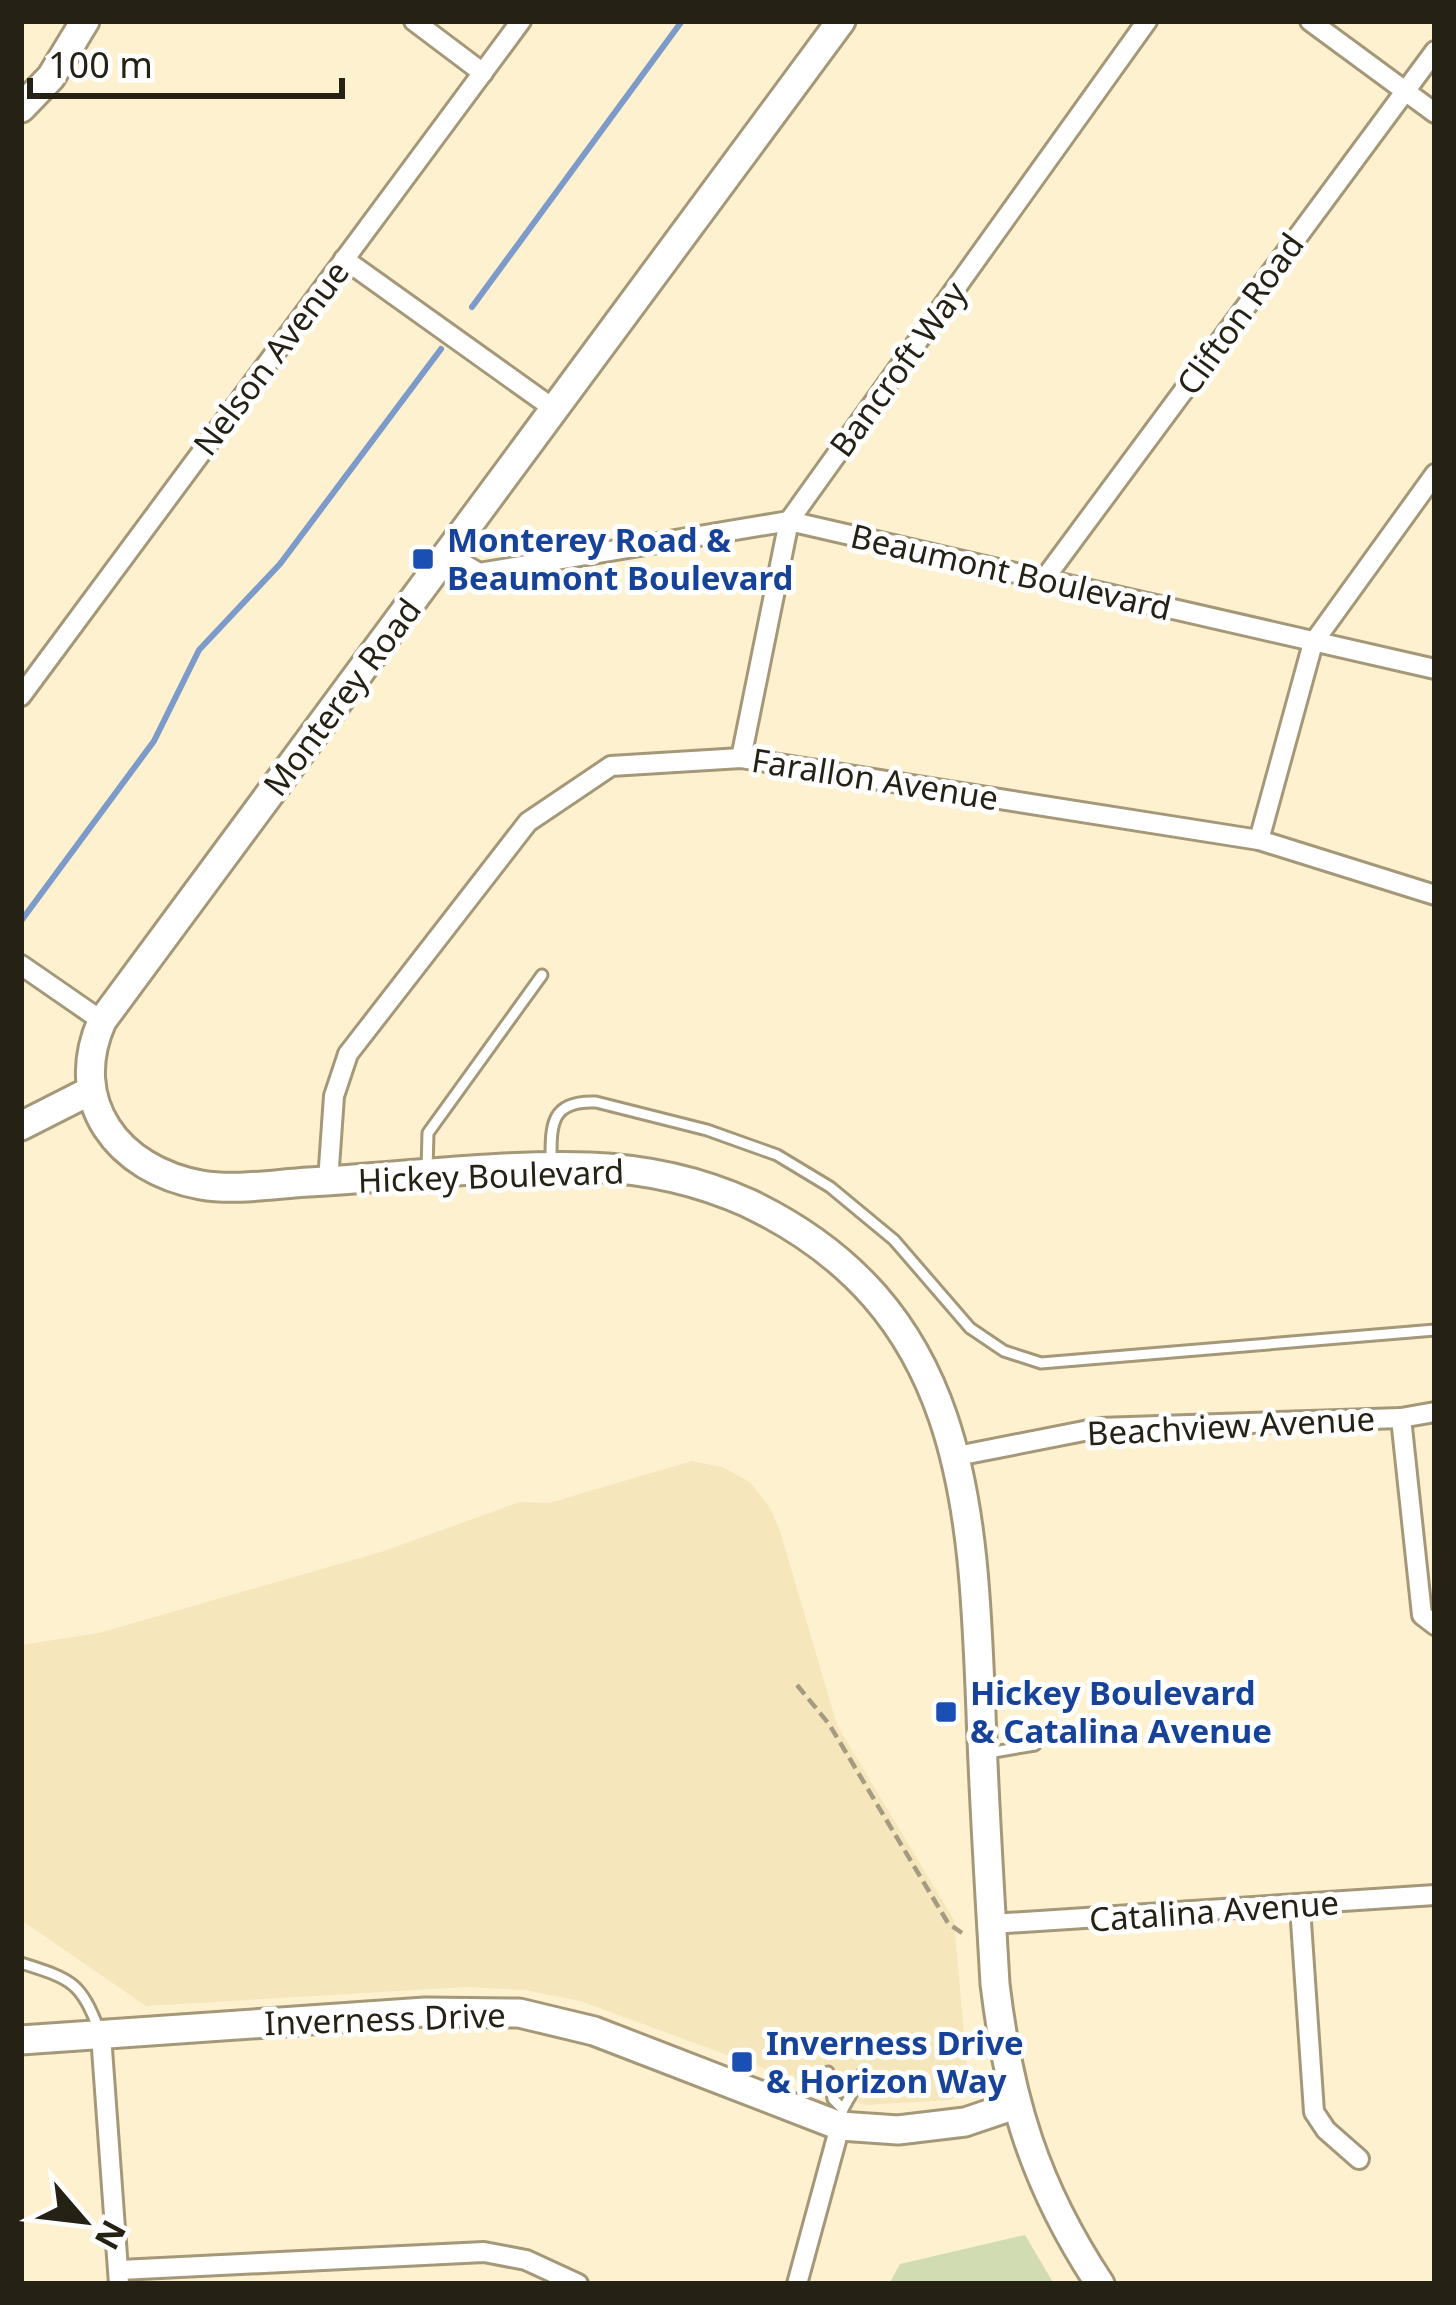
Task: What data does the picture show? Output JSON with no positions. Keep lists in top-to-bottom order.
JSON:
{
  "streets": {
    "main road": ["Monterey Road", "Hickey Boulevard", "Inverness Drive"],
    "street": [
      "Clifton Road",
      "Nelson Avenue",
      "Bancroft Way",
      "Beaumont Boulevard",
      "Farallon Avenue",
      "Beachview Avenue",
      "Catalina Avenue"
    ]
  },
  "crossings": [
    ["Clifton Road", "Beaumont Boulevard"],
    ["Bancroft Way", "Beaumont Boulevard"],
    ["Bancroft Way", "Farallon Avenue"],
    ["Beaumont Boulevard", "Monterey Road"],
    ["Monterey Road", "Hickey Boulevard"],
    ["Farallon Avenue", "Hickey Boulevard"],
    ["Hickey Boulevard", "Beachview Avenue"],
    ["Hickey Boulevard", "Catalina Avenue"],
    ["Hickey Boulevard", "Inverness Drive"]
  ],
  "places": {
    "transit": ["Monterey Road & Beaumont Boulevard", "Hickey Boulevard & Catalina Avenue", "Inverness Drive & Horizon Way"]
  },
  "scale_bar": "100 m",
  "north": "bottom right"
}
